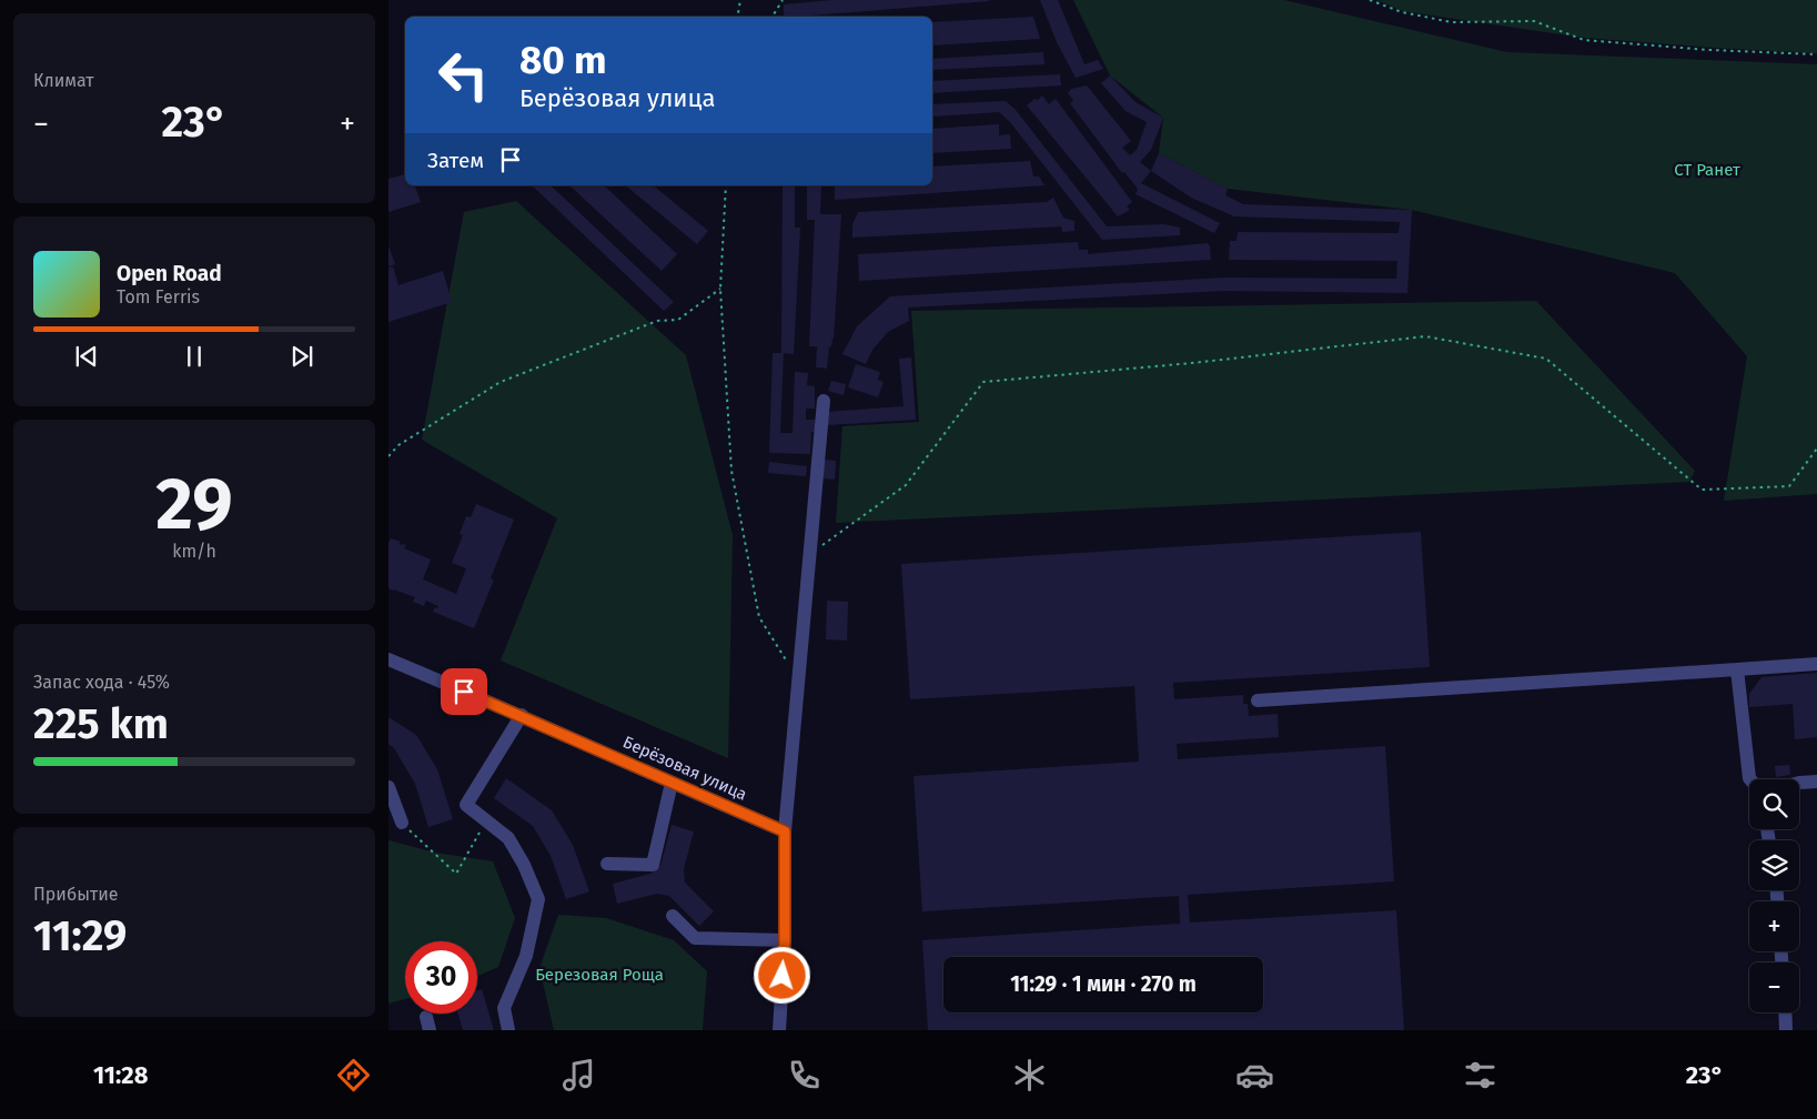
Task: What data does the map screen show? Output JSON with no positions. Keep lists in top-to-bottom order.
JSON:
{
  "streets": {
    "street": ["Берёзовая улица"]
  },
  "parks": ["СТ Ранет", "Березовая Роща"],
  "page": {
    "tile": [
      "Климат",
      ["29", "km/h"],
      ["Запас хода · 45%", "225 km"],
      ["Прибытие", "11:29"]
    ],
    "turn": ["80 m", "Берёзовая улица"],
    "heat": ["−", "23°", "+"],
    "then": "Затем",
    "song": ["Open Road", "Tom Ferris"],
    "map_buttons": ["+", "−"],
    "limit": "30",
    "trip": "11:29 · 1 мин · 270 m",
    "tabs": ["11:28", "23°"]
  }
}
